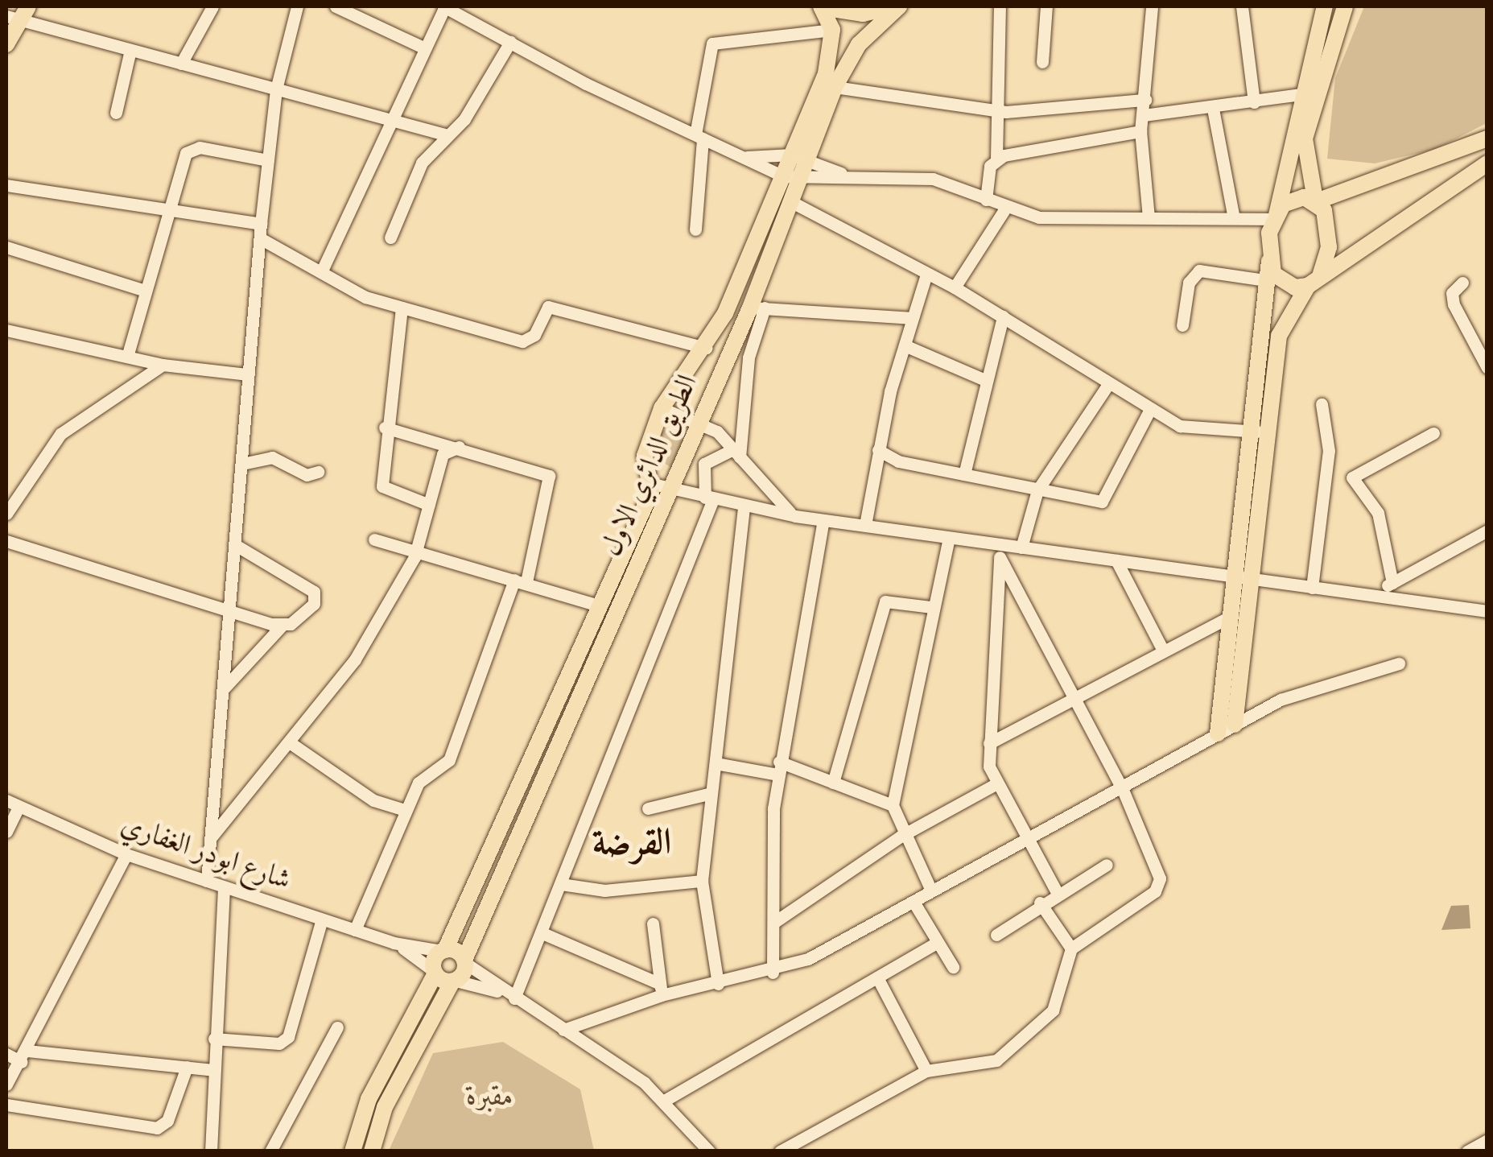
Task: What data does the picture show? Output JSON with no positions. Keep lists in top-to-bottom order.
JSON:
{
  "streets": {
    "main road": ["الطريق الدائري الاول"],
    "street": ["شارع ابودر الغفاري"]
  },
  "crossings": [
    ["الطريق الدائري الاول", "شارع ابودر الغفاري"]
  ],
  "districts": ["القرضة"],
  "parks": ["مقبرة"]
}
